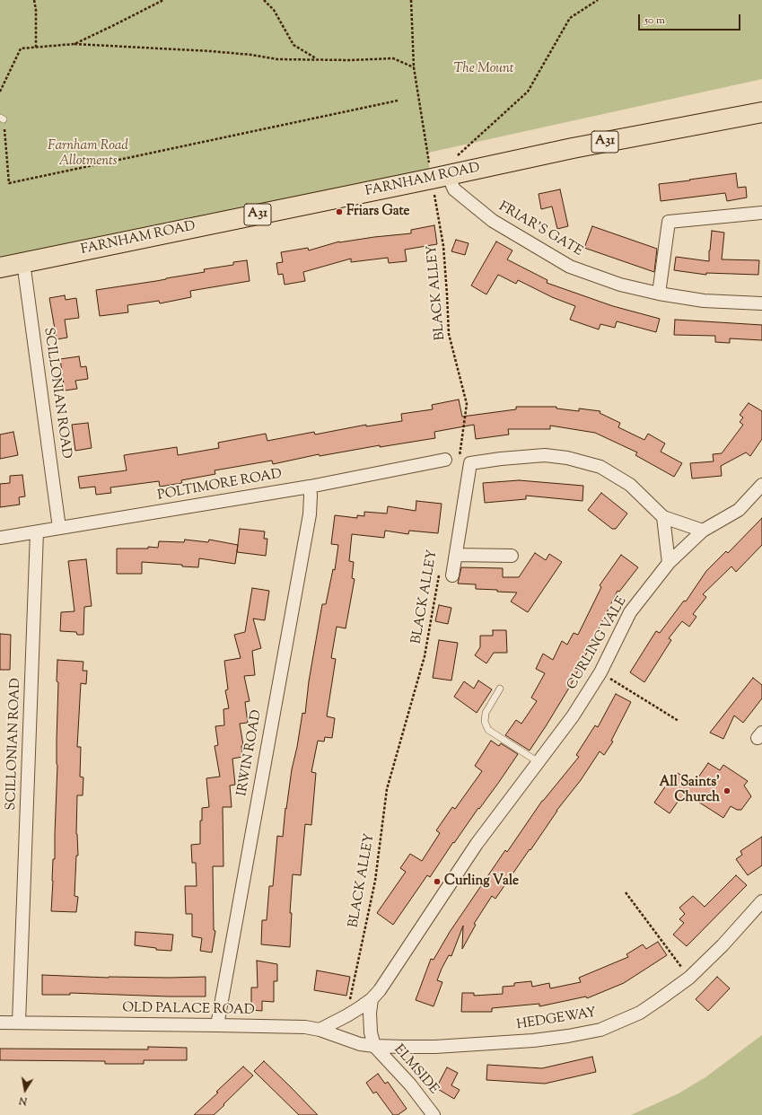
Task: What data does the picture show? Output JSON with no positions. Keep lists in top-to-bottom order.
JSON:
{
  "streets": {
    "main road": ["A31", "FARNHAM ROAD"],
    "street": [
      "FRIAR'S GATE",
      "SCILLONIAN ROAD",
      "POLTIMORE ROAD",
      "CURLING VALE",
      "IRWIN ROAD",
      "OLD PALACE ROAD",
      "HEDGEWAY",
      "ELMSIDE"
    ],
    "path": ["BLACK ALLEY"]
  },
  "crossings": [
    ["FARNHAM ROAD", "FRIAR'S GATE"],
    ["FARNHAM ROAD", "BLACK ALLEY"],
    ["FARNHAM ROAD", "SCILLONIAN ROAD"],
    ["FRIAR'S GATE", "BLACK ALLEY"],
    ["BLACK ALLEY", "CURLING VALE"],
    ["SCILLONIAN ROAD", "POLTIMORE ROAD"],
    ["SCILLONIAN ROAD", "OLD PALACE ROAD"],
    ["POLTIMORE ROAD", "IRWIN ROAD"],
    ["CURLING VALE", "OLD PALACE ROAD"],
    ["IRWIN ROAD", "OLD PALACE ROAD"],
    ["OLD PALACE ROAD", "HEDGEWAY"],
    ["OLD PALACE ROAD", "ELMSIDE"],
    ["HEDGEWAY", "ELMSIDE"]
  ],
  "parks": ["The Mount", "Farnham Road Allotments"],
  "places": ["Friars Gate", "All Saints' Church", "Curling Vale"],
  "scale_bar": "50 m",
  "north": "bottom"
}
